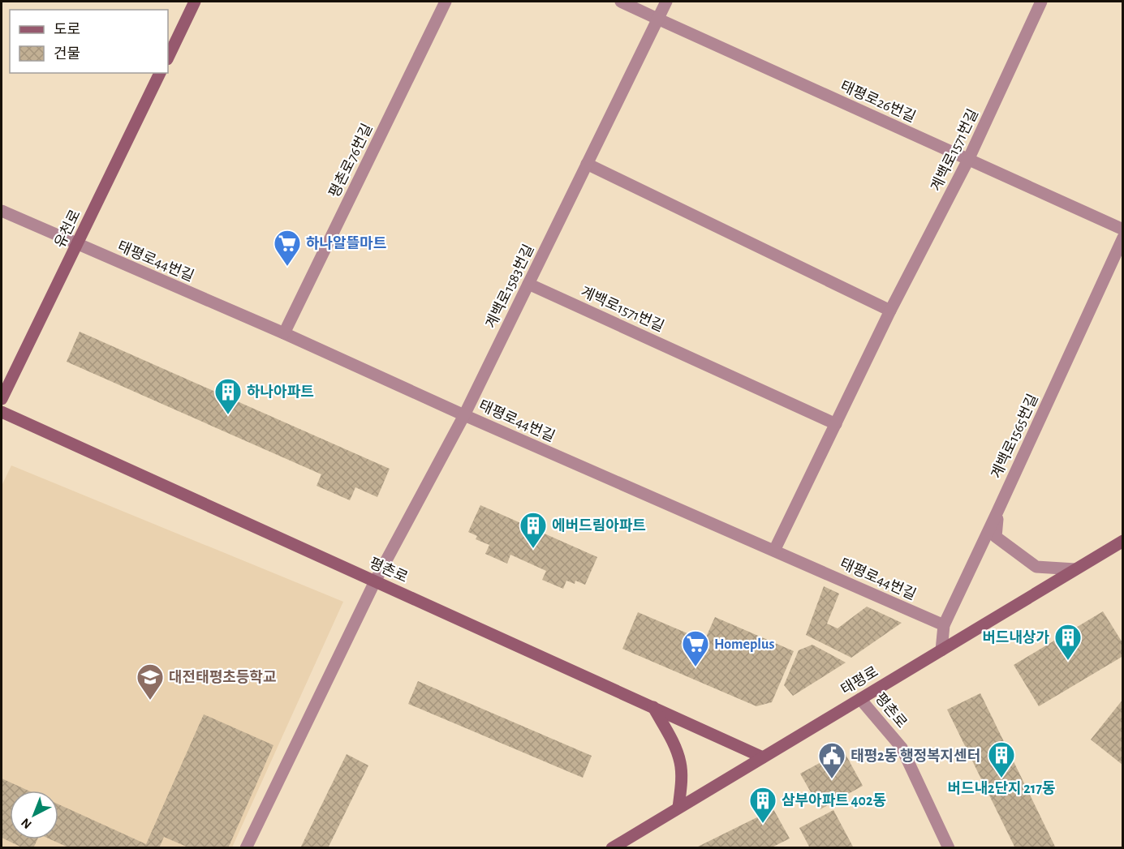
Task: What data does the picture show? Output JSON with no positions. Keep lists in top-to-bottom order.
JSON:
{
  "streets": {
    "main road": ["유천로", "평촌로", "태평로"],
    "street": [
      "태평로26번길",
      "계백로1571번길",
      "평촌로76번길",
      "태평로44번길",
      "계백로1583번길",
      "계백로1565번길"
    ]
  },
  "crossings": [
    ["태평로26번길", "계백로1571번길"],
    ["태평로26번길", "계백로1583번길"],
    ["계백로1571번길", "태평로44번길"],
    ["계백로1571번길", "계백로1583번길"],
    ["평촌로76번길", "태평로44번길"],
    ["유천로", "태평로44번길"],
    ["태평로44번길", "계백로1583번길"],
    ["태평로44번길", "계백로1565번길"],
    ["계백로1583번길", "평촌로"],
    ["계백로1565번길", "태평로"],
    ["평촌로", "태평로"]
  ],
  "places": {
    "supermarket": ["하나알뜰마트", "Homeplus"],
    "building": [
      "하나아파트",
      "에버드림아파트",
      "버드내상가",
      "버드내2단지 217동",
      "삼부아파트 402동"
    ],
    "school or university": ["대전태평초등학교"],
    "public building": ["태평2동 행정복지센터"]
  },
  "legend": ["도로", "건물"],
  "north": "bottom left"
}
